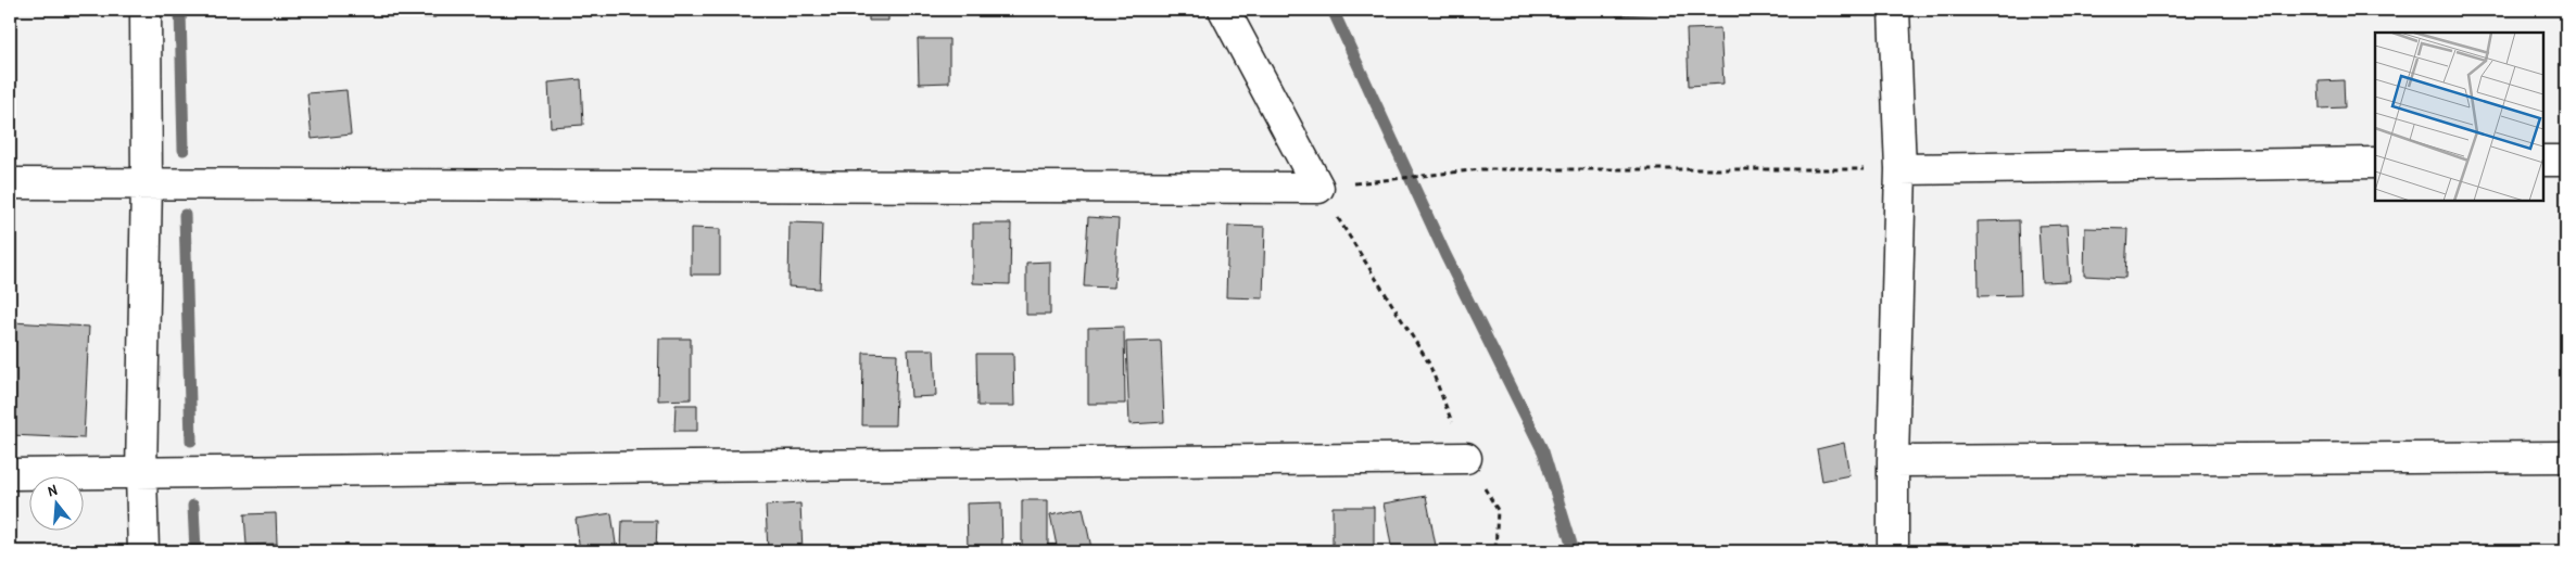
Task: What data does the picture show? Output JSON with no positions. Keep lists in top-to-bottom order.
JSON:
{
  "north": "top"
}
